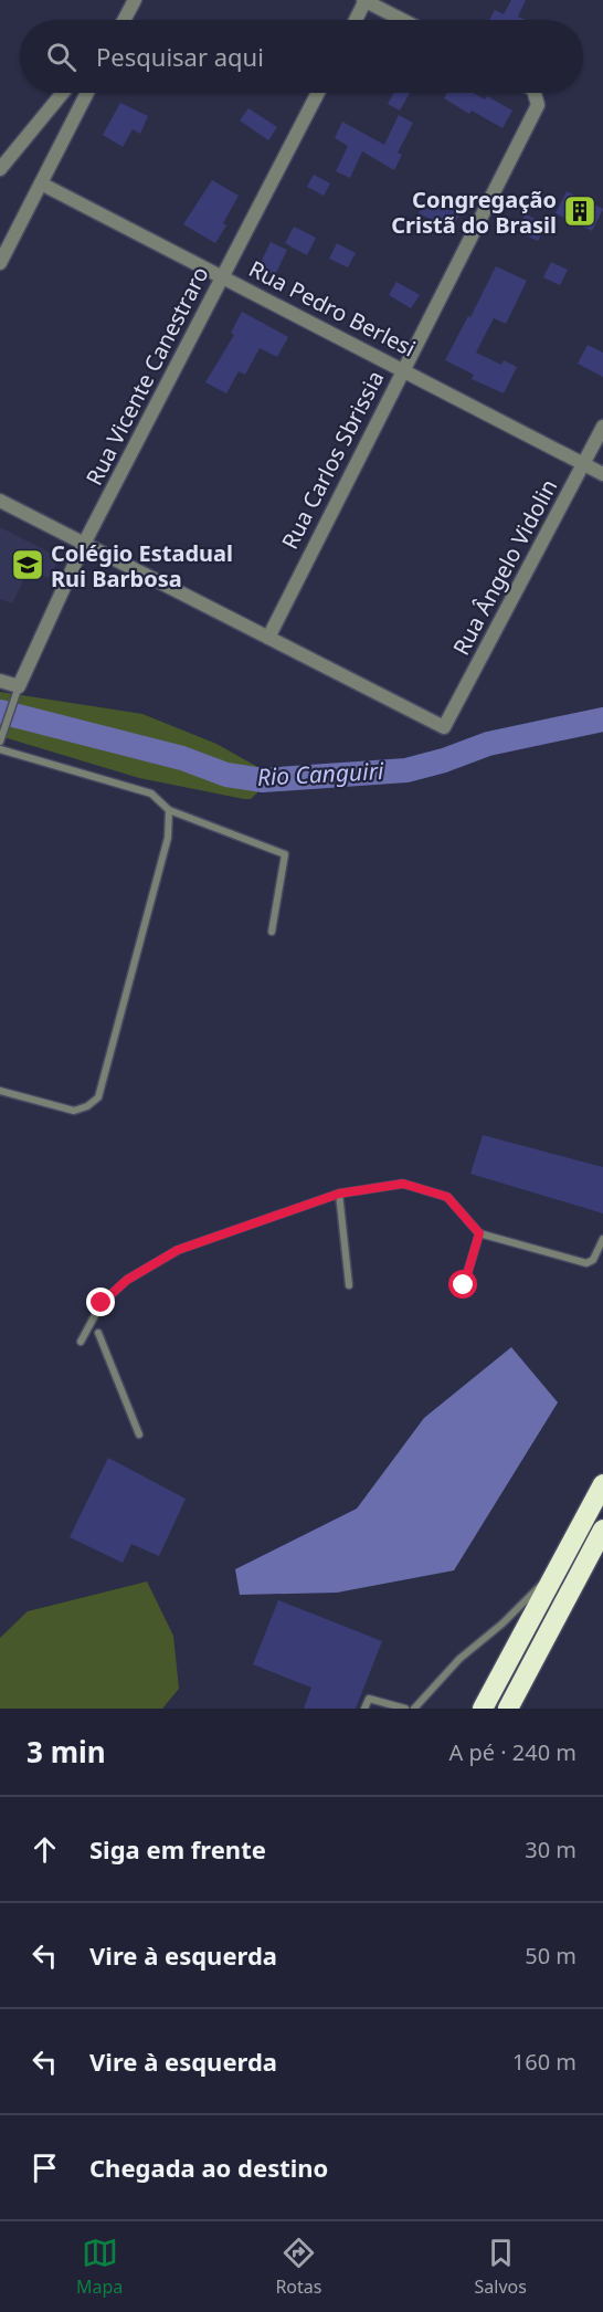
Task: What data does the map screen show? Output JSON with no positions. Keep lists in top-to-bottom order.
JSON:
{
  "streets": {
    "street": [
      "Rua Pedro Berlesi",
      "Rua Vicente Canestraro",
      "Rua Carlos Sbrissia",
      "Rua Ângelo Vidolin"
    ]
  },
  "crossings": [
    ["Rua Pedro Berlesi", "Rua Vicente Canestraro"],
    ["Rua Pedro Berlesi", "Rua Carlos Sbrissia"],
    ["Rua Pedro Berlesi", "Rua Ângelo Vidolin"],
    ["Rua Carlos Sbrissia", "Rua Ângelo Vidolin"]
  ],
  "water": ["Rio Canguiri"],
  "places": {
    "building": ["Congregação Cristã do Brasil"],
    "school or university": ["Colégio Estadual Rui Barbosa"]
  },
  "page": {
    "search": "Pesquisar aqui",
    "heading": ["3 min", "A pé · 240 m"],
    "list": [
      ["Siga em frente", "30 m"],
      ["Vire à esquerda", "50 m"],
      ["Vire à esquerda", "160 m"],
      "Chegada ao destino"
    ],
    "nav": ["Mapa", "Rotas", "Salvos"]
  }
}
